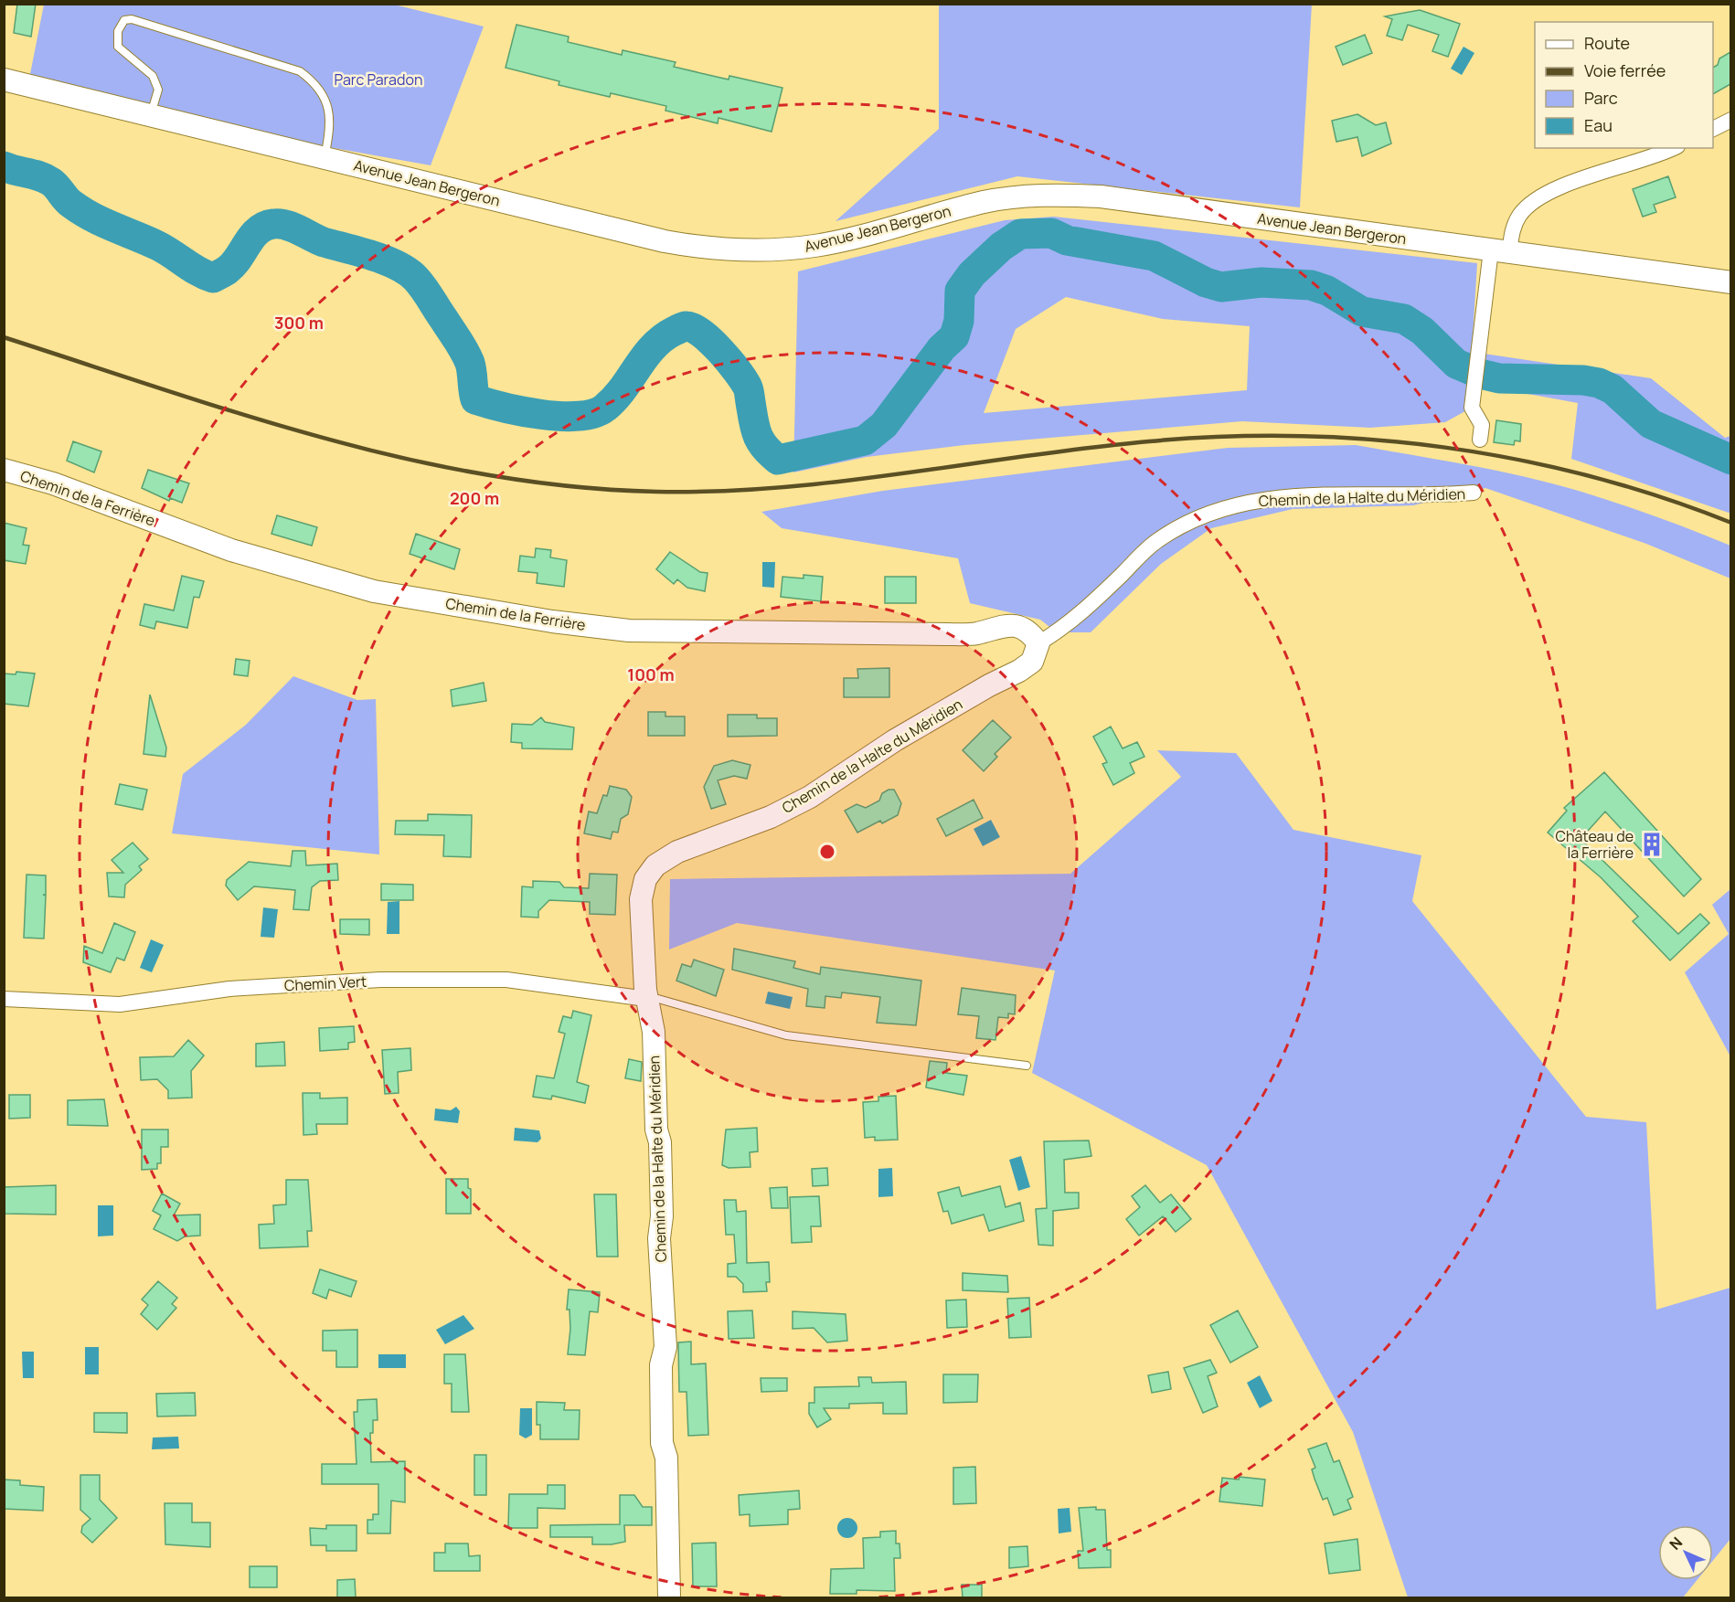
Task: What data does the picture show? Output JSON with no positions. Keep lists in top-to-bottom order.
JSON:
{
  "streets": {
    "street": [
      "Avenue Jean Bergeron",
      "Chemin de la Halte du Méridien",
      "Chemin de la Ferrière",
      "Chemin Vert"
    ]
  },
  "crossings": [
    ["Chemin de la Halte du Méridien", "Chemin de la Ferrière"],
    ["Chemin de la Halte du Méridien", "Chemin Vert"]
  ],
  "parks": ["Parc Paradon"],
  "places": {
    "building": ["Château de la Ferrière"]
  },
  "legend": [
    "Route",
    "Voie ferrée",
    "Parc",
    "Eau"
  ],
  "north": "top left",
  "rings": ["300 m", "200 m", "100 m"]
}
